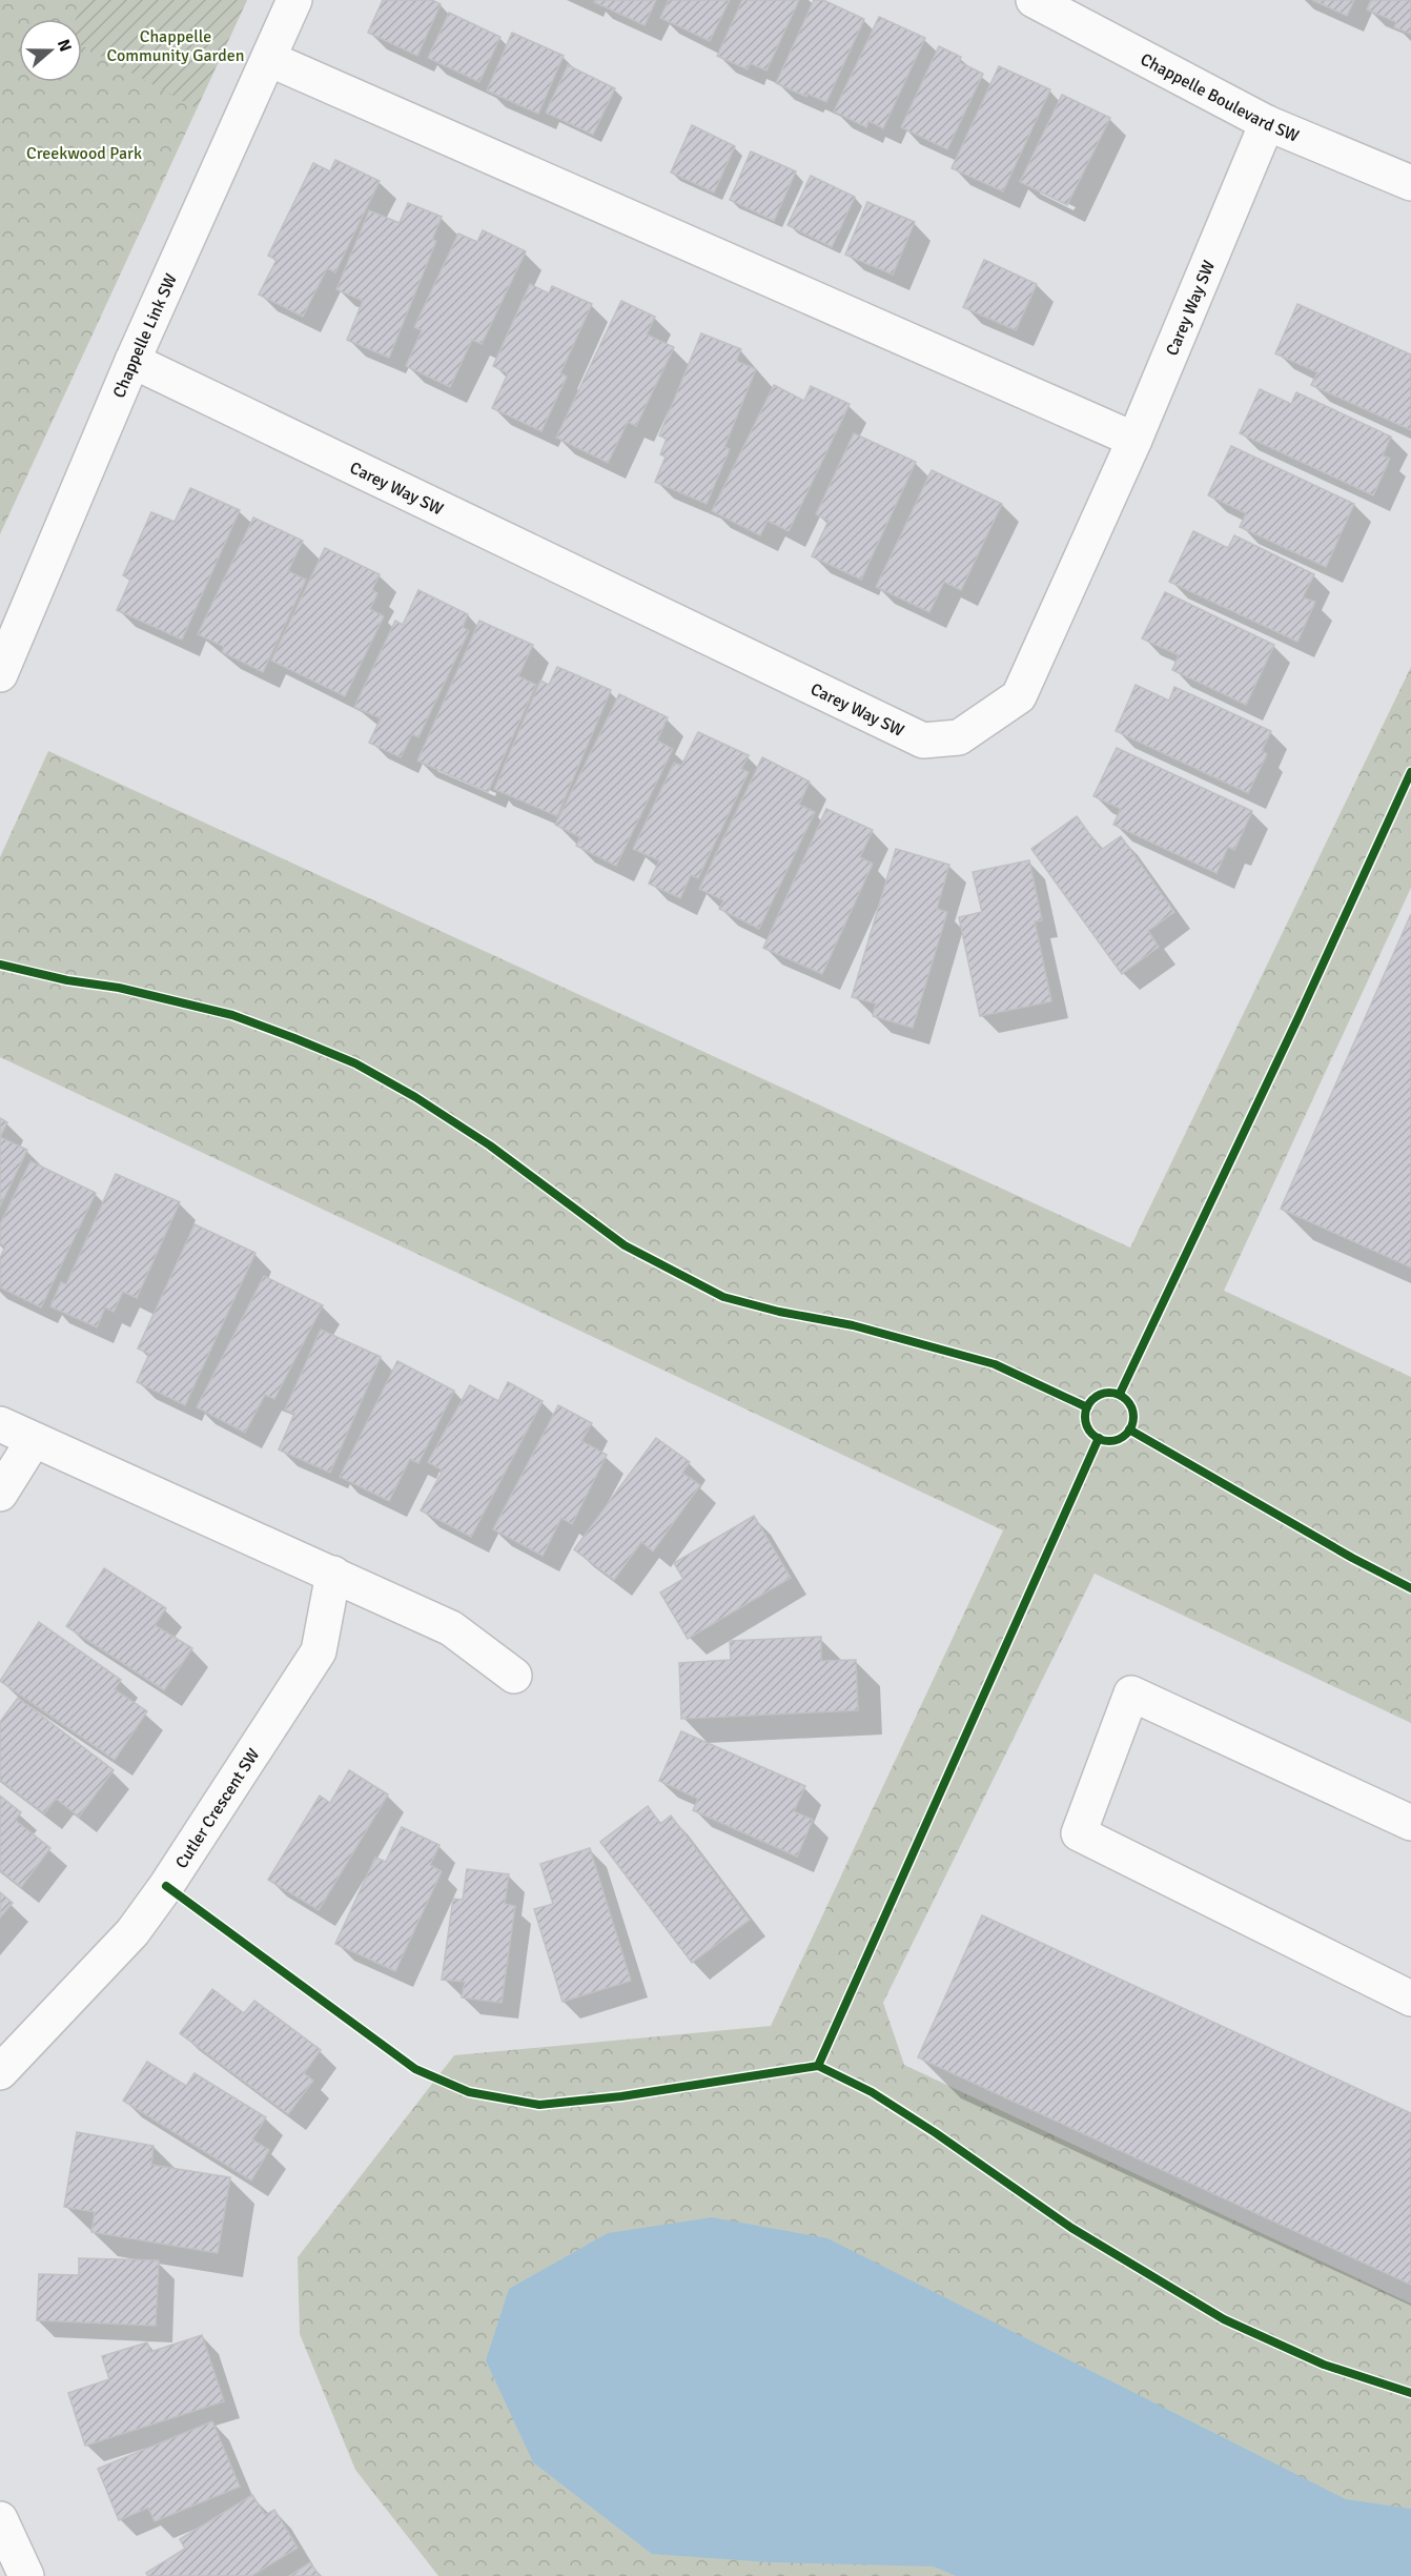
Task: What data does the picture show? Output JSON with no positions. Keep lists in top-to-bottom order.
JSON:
{
  "streets": {
    "street": [
      "Chappelle Boulevard SW",
      "Carey Way SW",
      "Chappelle Link SW",
      "Cutler Crescent SW"
    ]
  },
  "crossings": [
    ["Chappelle Boulevard SW", "Carey Way SW"],
    ["Carey Way SW", "Chappelle Link SW"]
  ],
  "parks": ["Chappelle Community Garden", "Creekwood Park"],
  "north": "right"
}
